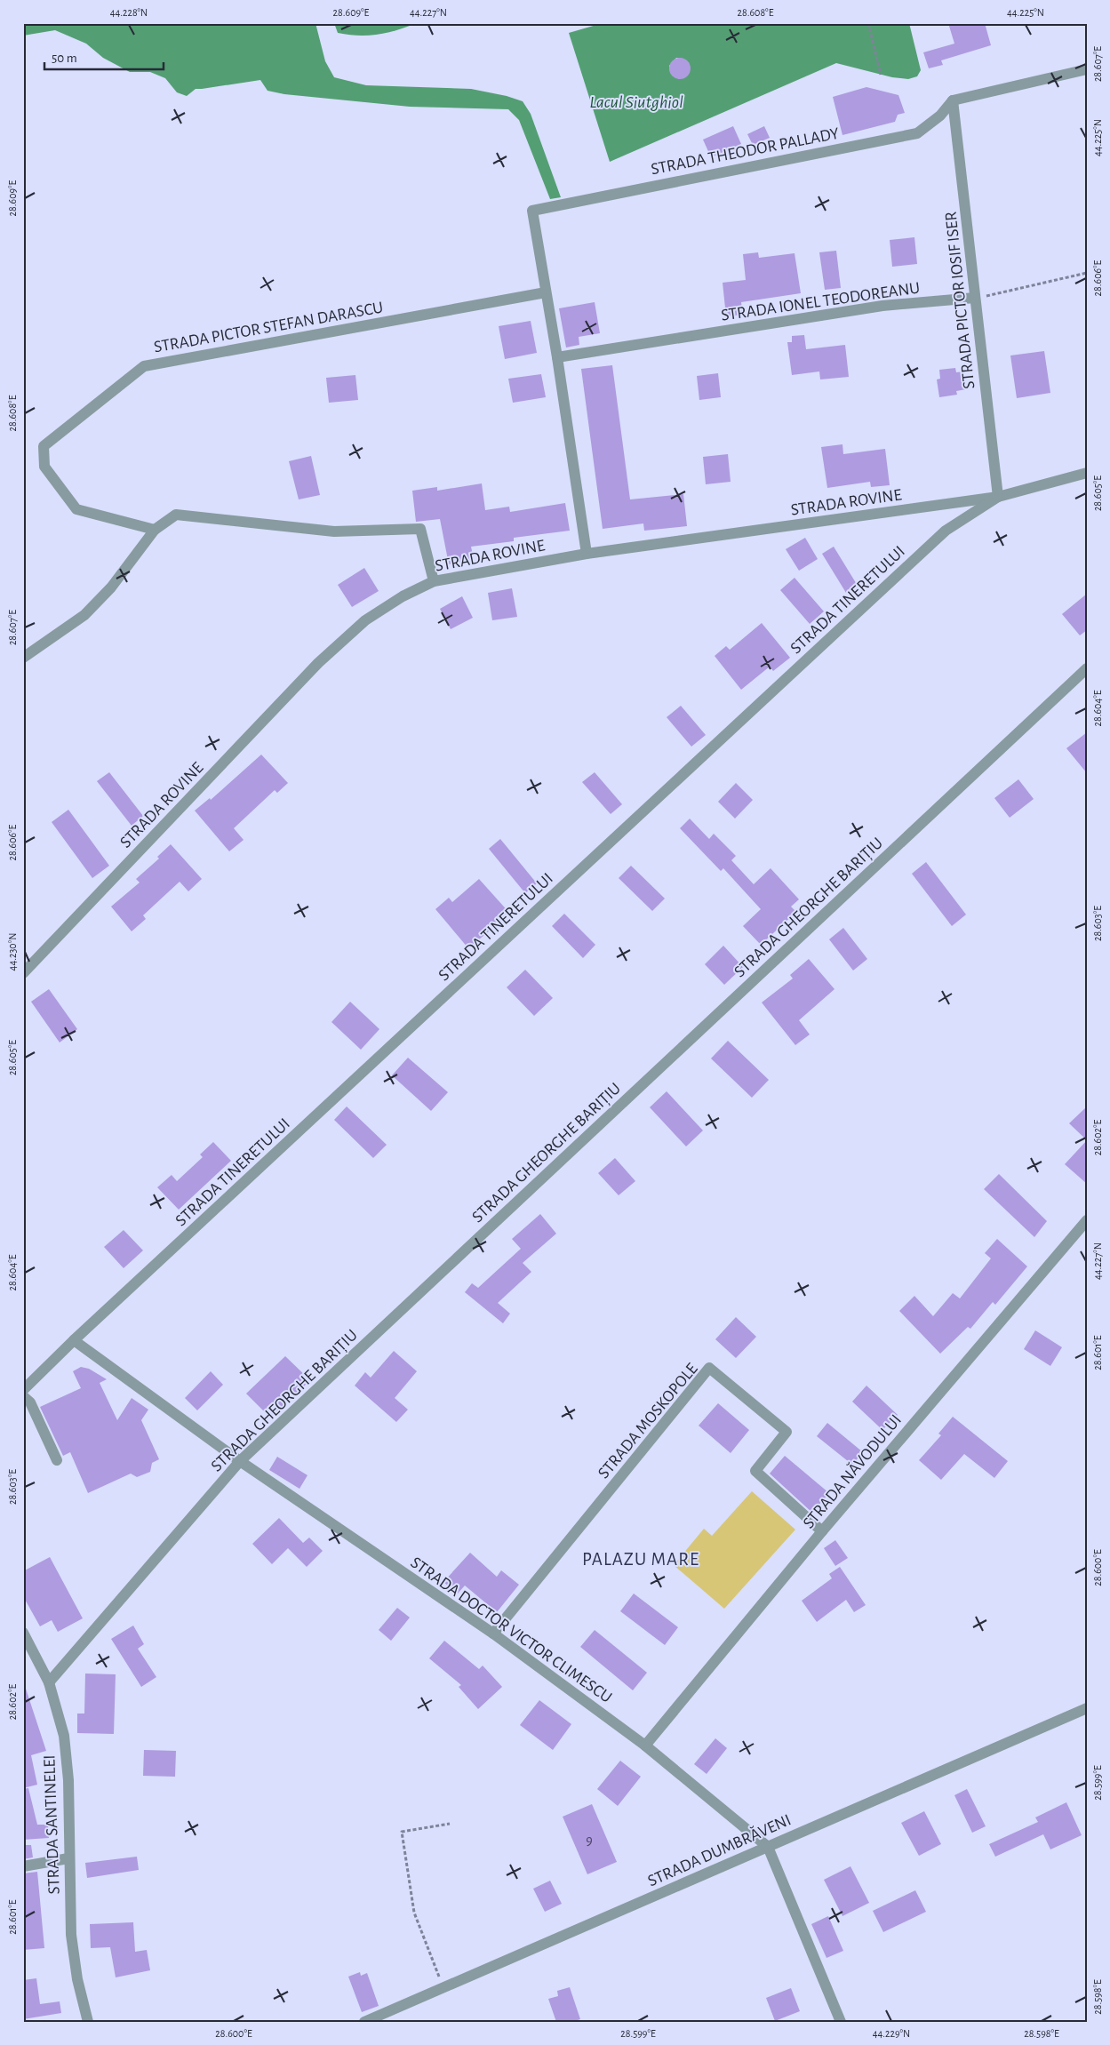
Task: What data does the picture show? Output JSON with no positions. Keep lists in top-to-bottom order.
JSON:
{
  "streets": {
    "street": [
      "STRADA THEODOR PALLADY",
      "STRADA IONEL TEODOREANU",
      "STRADA PICTOR IOSIF ISER",
      "STRADA PICTOR STEFAN DARASCU",
      "STRADA ROVINE",
      "STRADA TINERETULUI",
      "STRADA GHEORGHE BARIȚIU",
      "STRADA MOSKOPOLE",
      "STRADA NĂVODULUI",
      "STRADA DOCTOR VICTOR CLIMESCU",
      "STRADA SANTINELEI",
      "STRADA DUMBRĂVENI"
    ]
  },
  "crossings": [
    ["STRADA THEODOR PALLADY", "STRADA PICTOR IOSIF ISER"],
    ["STRADA THEODOR PALLADY", "STRADA PICTOR STEFAN DARASCU"],
    ["STRADA IONEL TEODOREANU", "STRADA PICTOR IOSIF ISER"],
    ["STRADA PICTOR IOSIF ISER", "STRADA ROVINE"],
    ["STRADA PICTOR IOSIF ISER", "STRADA TINERETULUI"],
    ["STRADA ROVINE", "STRADA TINERETULUI"],
    ["STRADA TINERETULUI", "STRADA DOCTOR VICTOR CLIMESCU"],
    ["STRADA GHEORGHE BARIȚIU", "STRADA DOCTOR VICTOR CLIMESCU"],
    ["STRADA GHEORGHE BARIȚIU", "STRADA SANTINELEI"],
    ["STRADA MOSKOPOLE", "STRADA NĂVODULUI"],
    ["STRADA MOSKOPOLE", "STRADA DOCTOR VICTOR CLIMESCU"],
    ["STRADA NĂVODULUI", "STRADA DOCTOR VICTOR CLIMESCU"],
    ["STRADA DOCTOR VICTOR CLIMESCU", "STRADA DUMBRĂVENI"]
  ],
  "districts": ["PALAZU MARE"],
  "water": ["Lacul Siutghiol"],
  "house_numbers": ["9"],
  "scale_bar": "50 m",
  "coordinates": [
    "44.228°N",
    "28.609°E",
    "44.227°N",
    "28.608°E",
    "44.225°N",
    "28.607°E",
    "28.606°E",
    "28.605°E",
    "28.604°E",
    "28.603°E",
    "44.230°N",
    "28.602°E",
    "28.601°E",
    "28.600°E",
    "28.599°E",
    "28.598°E",
    "44.229°N"
  ]
}
